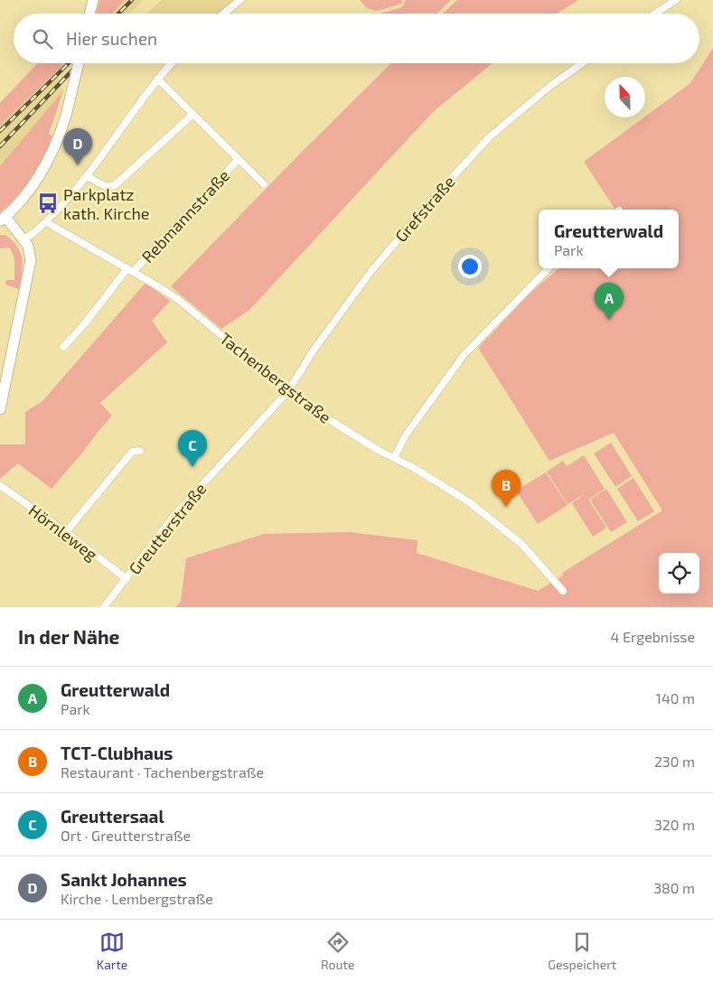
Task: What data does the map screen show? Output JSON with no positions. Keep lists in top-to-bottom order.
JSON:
{
  "streets": {
    "street": [
      "Grefstraße",
      "Rebmannstraße",
      "Tachenbergstraße",
      "Greutterstraße",
      "Hörnleweg"
    ]
  },
  "crossings": [
    ["Grefstraße", "Tachenbergstraße"],
    ["Grefstraße", "Greutterstraße"],
    ["Rebmannstraße", "Tachenbergstraße"],
    ["Tachenbergstraße", "Greutterstraße"],
    ["Greutterstraße", "Hörnleweg"]
  ],
  "places": {
    "bus stop": ["Parkplatz kath. Kirche"]
  },
  "north": "top",
  "page": {
    "search": "Hier suchen",
    "pins": [
      "D",
      "A",
      "C",
      "B"
    ],
    "popup": ["Greutterwald", "Park"],
    "heading": ["In der Nähe", "4 Ergebnisse"],
    "list": [
      {
        "mark": "A",
        "name": "Greutterwald",
        "note": "Park",
        "value": "140 m"
      },
      {
        "mark": "B",
        "name": "TCT-Clubhaus",
        "note": "Restaurant · Tachenbergstraße",
        "value": "230 m"
      },
      {
        "mark": "C",
        "name": "Greuttersaal",
        "note": "Ort · Greutterstraße",
        "value": "320 m"
      },
      {
        "mark": "D",
        "name": "Sankt Johannes",
        "note": "Kirche · Lembergstraße",
        "value": "380 m"
      }
    ],
    "nav": ["Karte", "Route", "Gespeichert"]
  }
}
